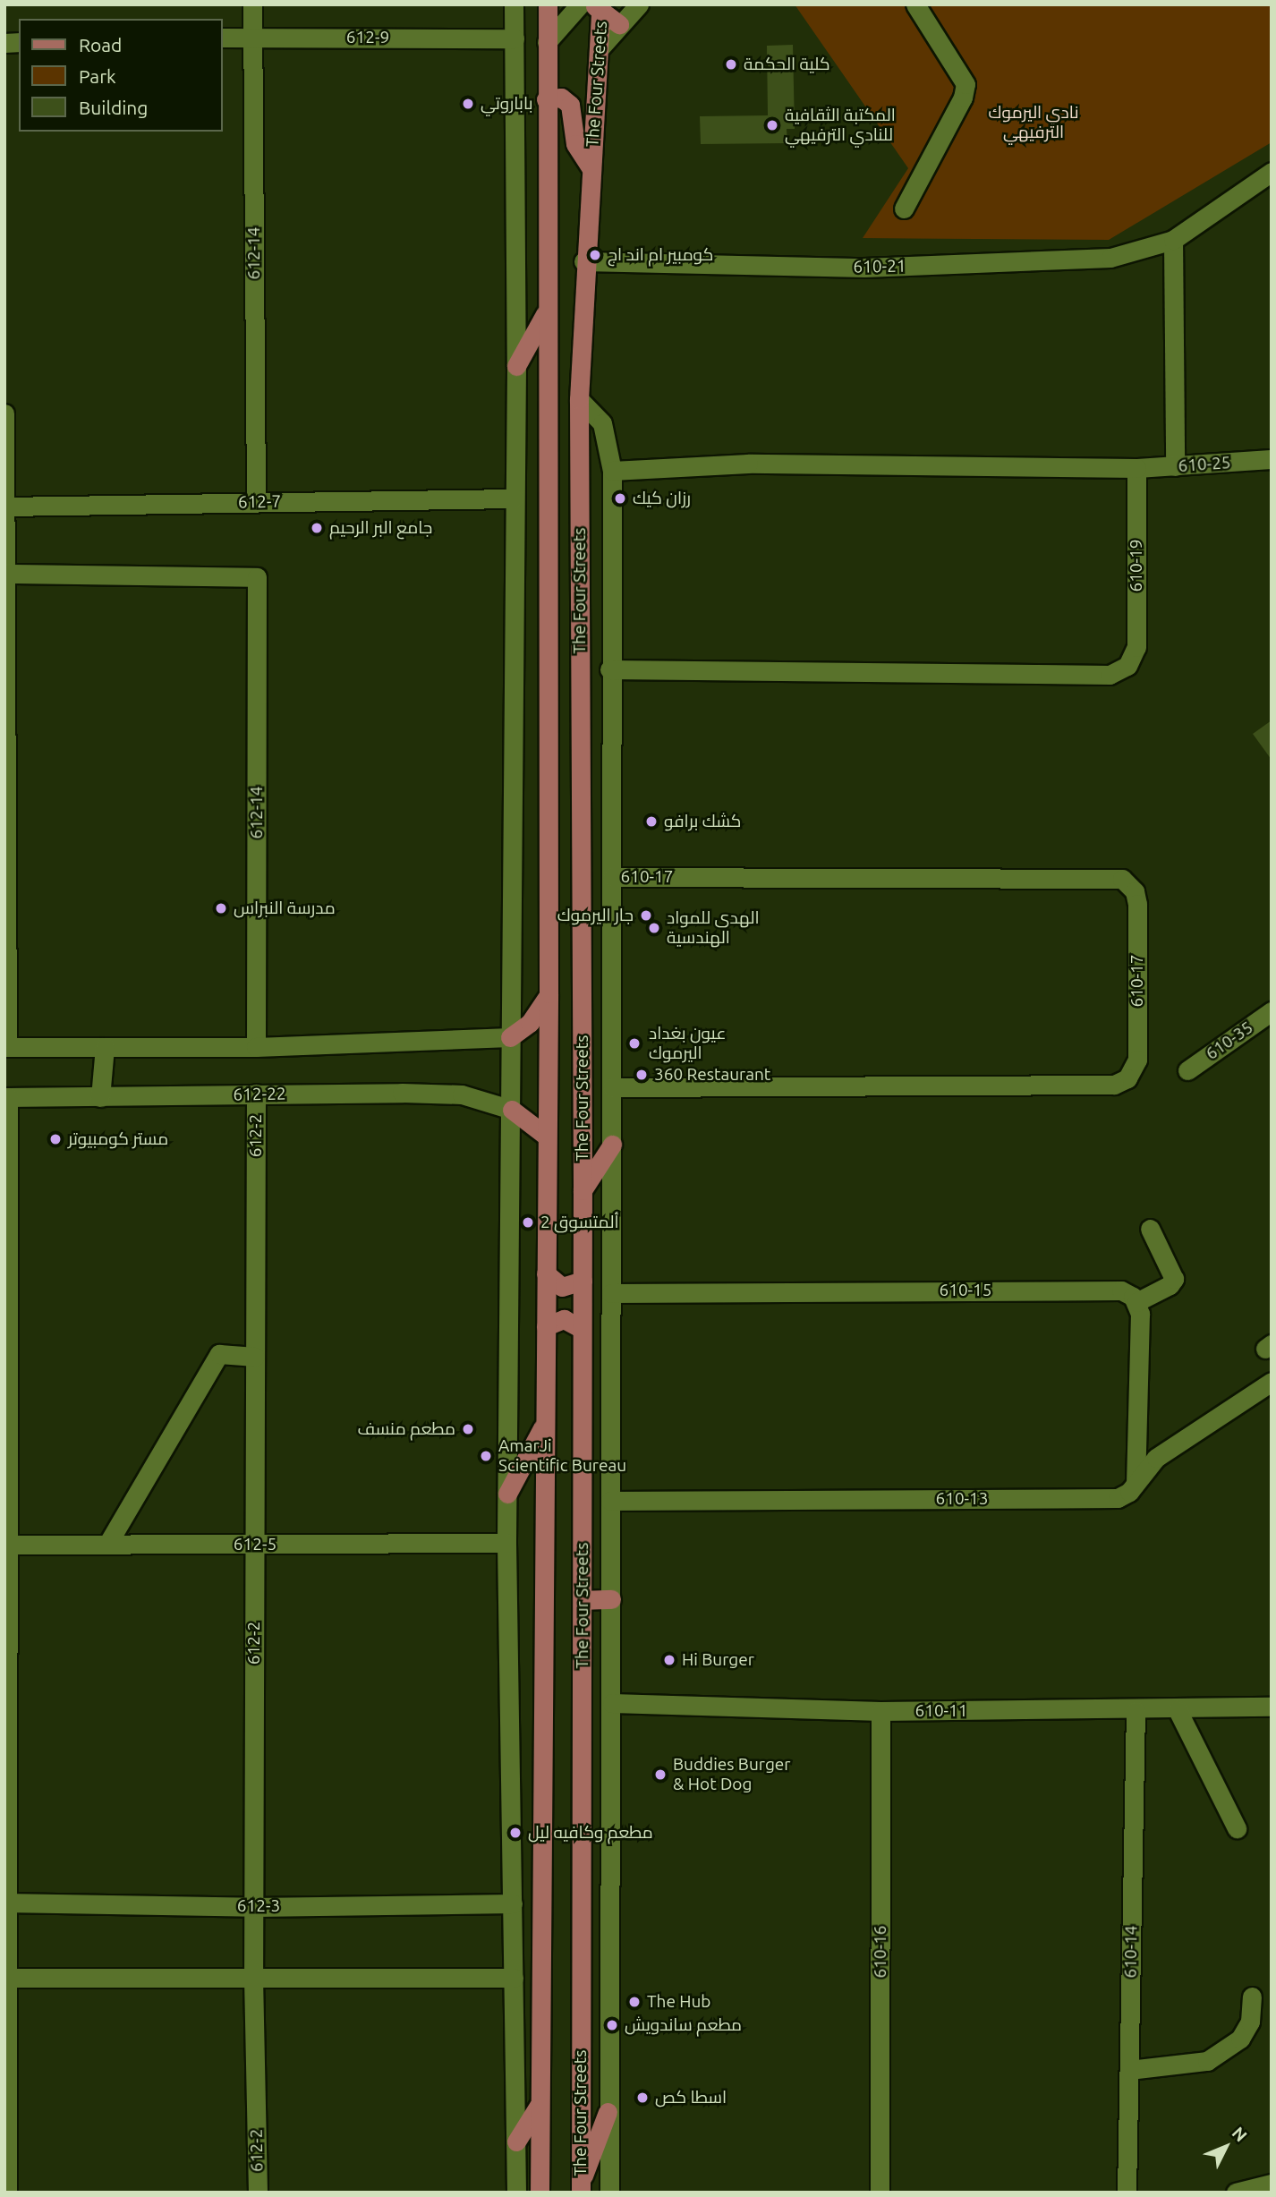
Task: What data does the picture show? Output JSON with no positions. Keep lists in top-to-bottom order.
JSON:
{
  "streets": {
    "main road": ["The Four Streets"],
    "street": [
      "612-9",
      "612-14",
      "610-21",
      "610-25",
      "612-7",
      "610-19",
      "610-17",
      "610-35",
      "612-22",
      "612-2",
      "610-15",
      "610-13",
      "612-5",
      "610-11",
      "612-3",
      "610-16",
      "610-14"
    ]
  },
  "crossings": [
    ["612-9", "612-14"],
    ["The Four Streets", "610-21"],
    ["612-14", "612-7"],
    ["610-25", "610-19"],
    ["612-22", "612-2"],
    ["612-2", "612-5"],
    ["612-2", "612-3"],
    ["610-11", "610-16"],
    ["610-11", "610-14"]
  ],
  "parks": ["نادي اليرموك الترفيهي"],
  "places": [
    "كلية الحكمة",
    "باباروتي",
    "المكتبة الثقافية للنادي الترفيهي",
    "كومبير ام اند اج",
    "رزان كيك",
    "جامع البر الرحيم",
    "كشك برافو",
    "مدرسة النبراس",
    "جار اليرموك",
    "الهدى للمواد الهندسية",
    "عيون بغداد اليرموك",
    "360 Restaurant",
    "مستر كومبيوتر",
    "ألمتسوق 2",
    "مطعم منسف",
    "AmarJi Scientific Bureau",
    "Hi Burger",
    "Buddies Burger & Hot Dog",
    "مطعم وكافيه ليل",
    "The Hub",
    "مطعم ساندويش",
    "اسطا كص"
  ],
  "legend": ["Road", "Park", "Building"],
  "north": "top right"
}
